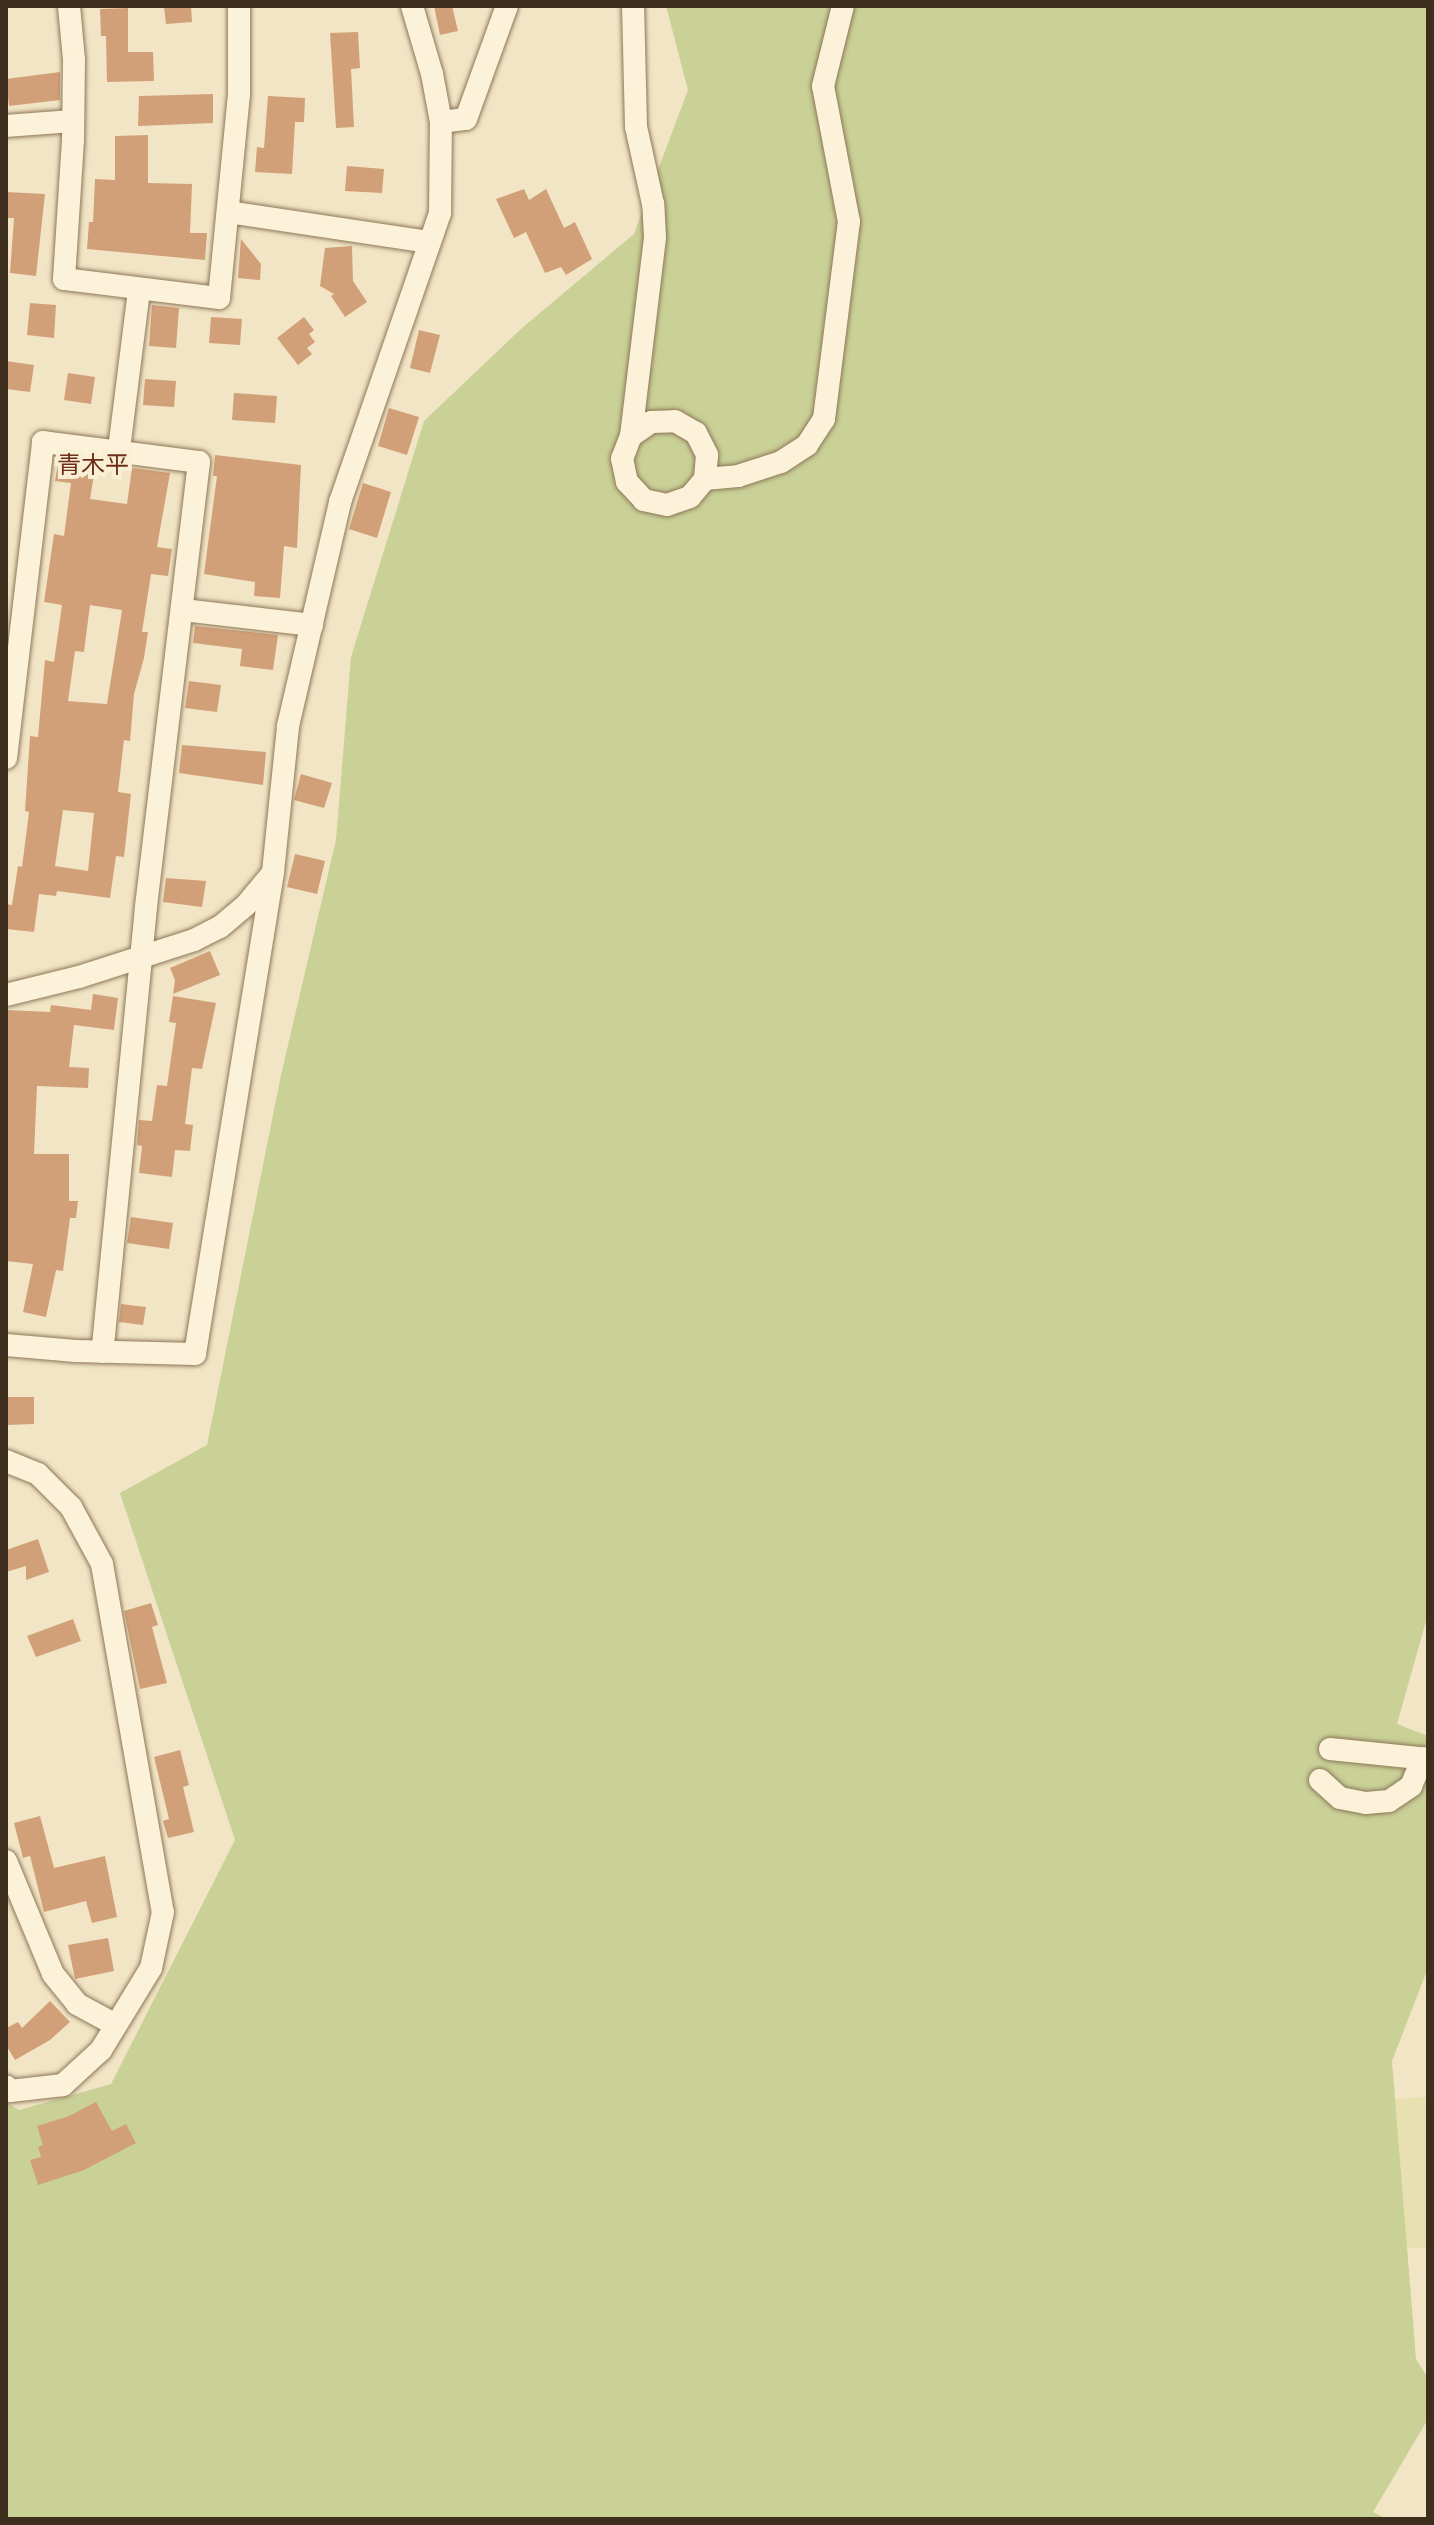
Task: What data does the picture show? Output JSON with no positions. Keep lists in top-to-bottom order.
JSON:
{
  "districts": ["青木平"]
}
